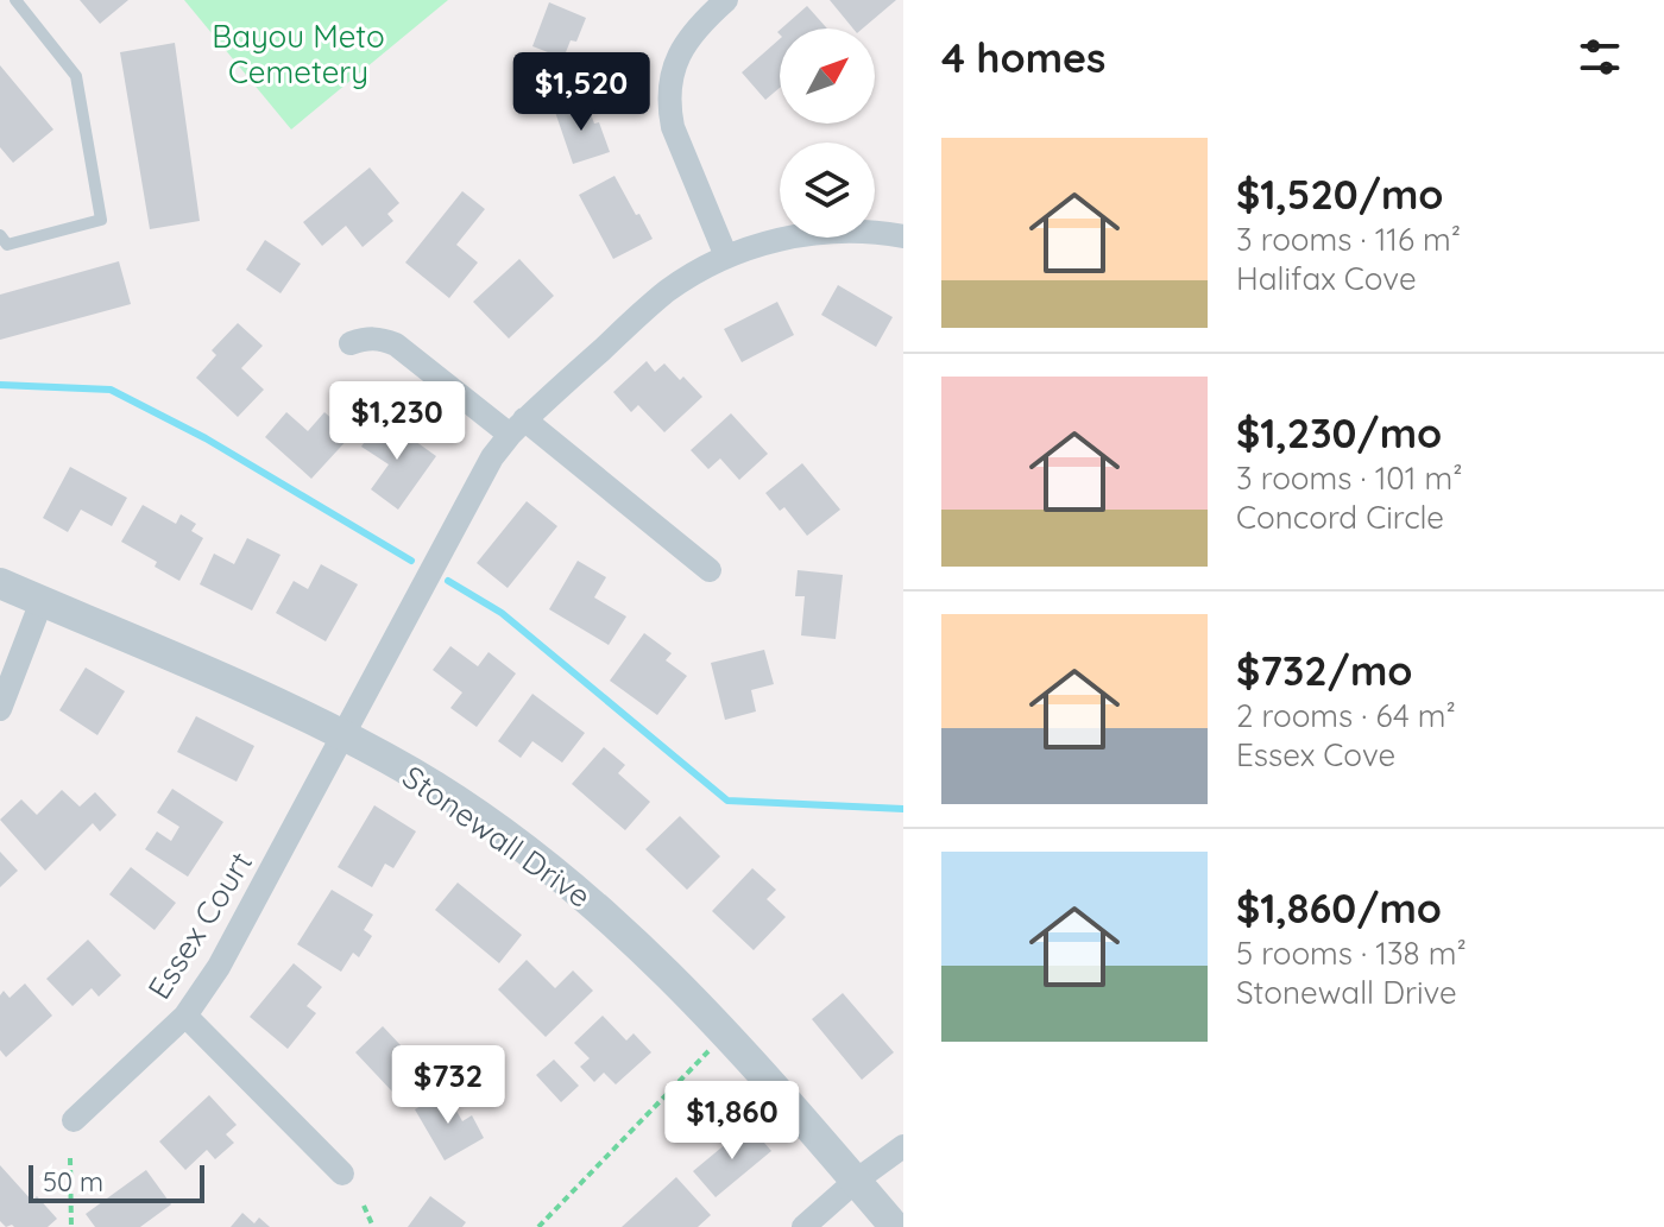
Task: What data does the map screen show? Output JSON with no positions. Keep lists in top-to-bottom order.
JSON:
{
  "streets": {
    "street": ["Stonewall Drive", "Essex Court"]
  },
  "crossings": [
    ["Stonewall Drive", "Essex Court"]
  ],
  "parks": ["Bayou Meto Cemetery"],
  "scale_bar": "50 m",
  "north": "top right",
  "page": {
    "heading": "4 homes",
    "price": [
      "$1,520",
      "$1,230",
      "$732",
      "$1,860"
    ],
    "list": [
      {
        "name": "$1,520/mo",
        "note": "3 rooms · 116 m² · Halifax Cove"
      },
      {
        "name": "$1,230/mo",
        "note": "3 rooms · 101 m² · Concord Circle"
      },
      {
        "name": "$732/mo",
        "note": "2 rooms · 64 m² · Essex Cove"
      },
      {
        "name": "$1,860/mo",
        "note": "5 rooms · 138 m² · Stonewall Drive"
      }
    ],
    "scale": "50 m"
  }
}
